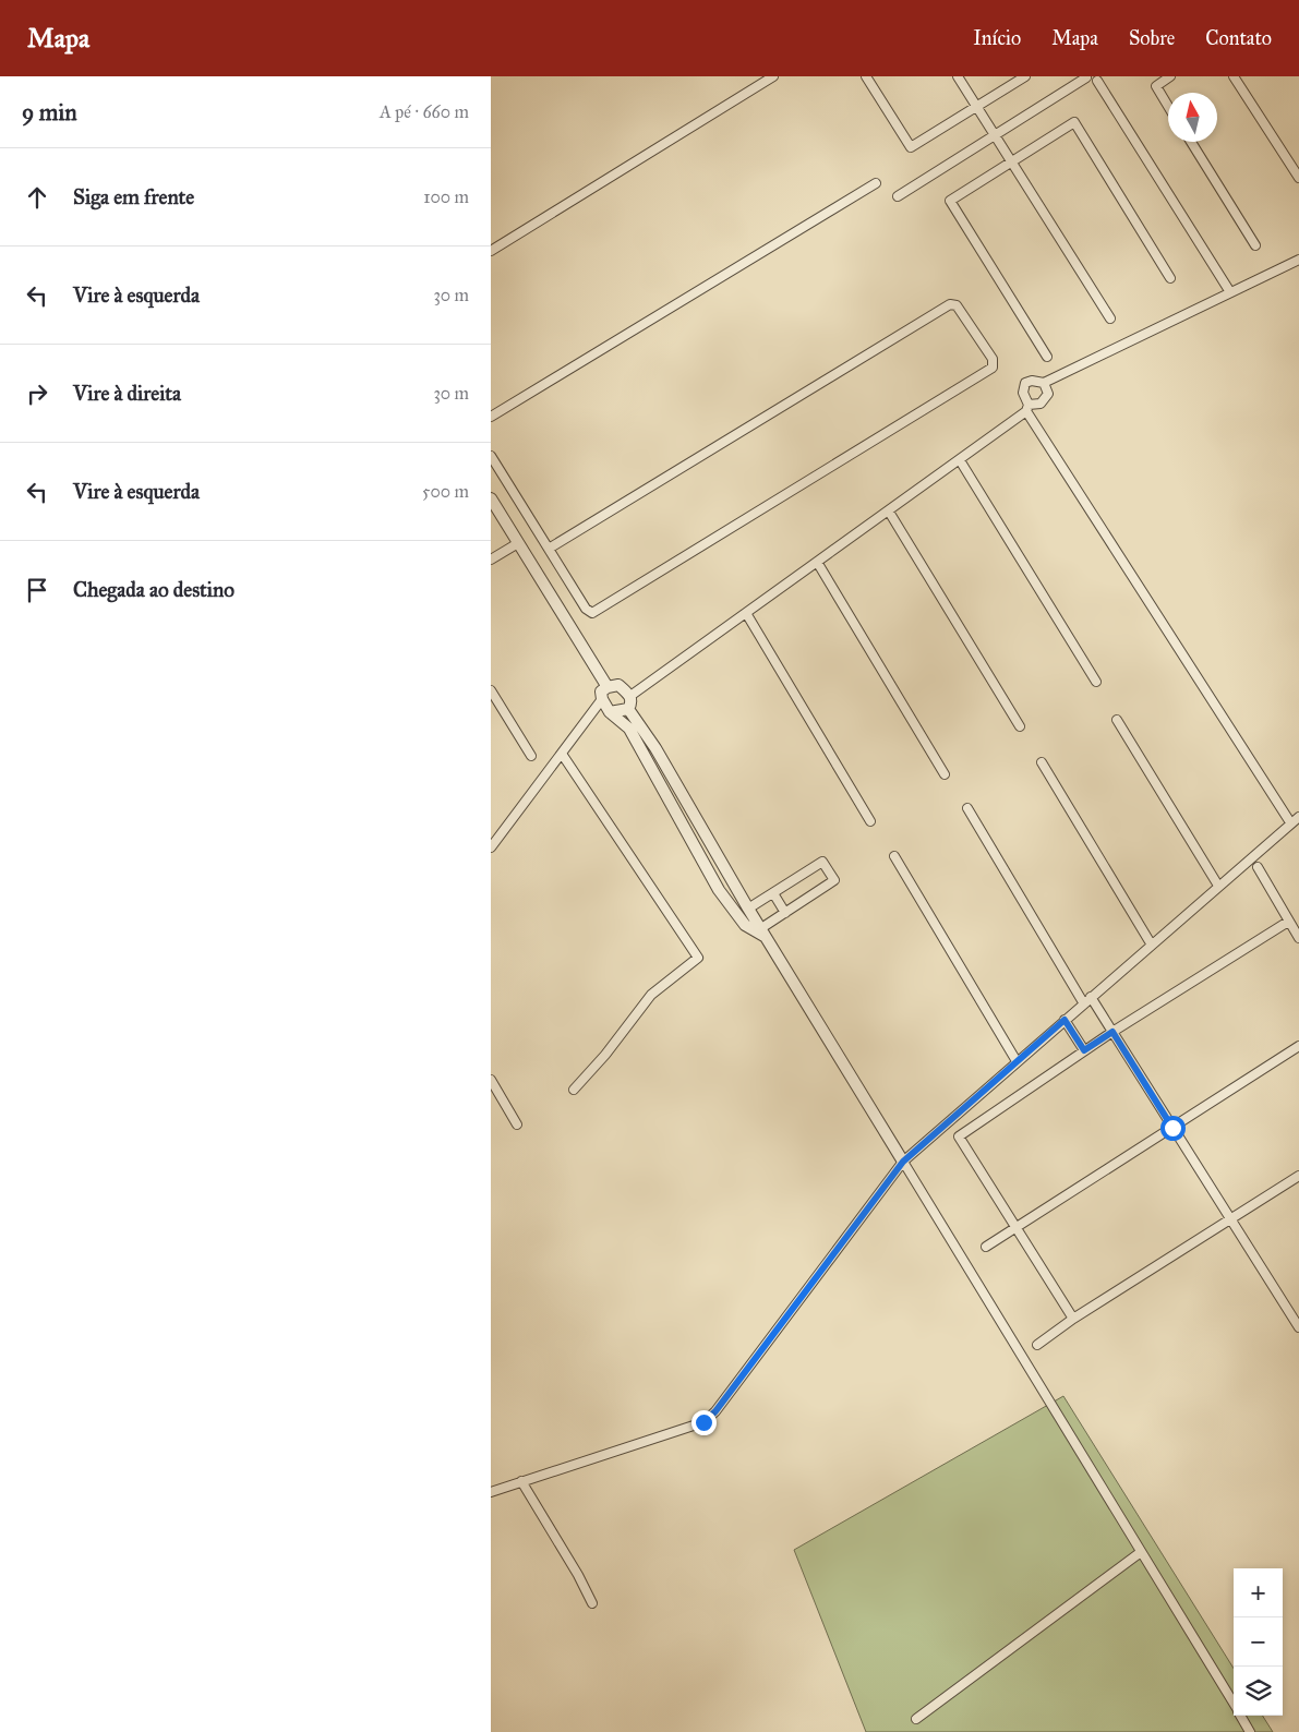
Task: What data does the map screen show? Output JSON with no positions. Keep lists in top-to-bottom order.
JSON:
{
  "north": "top",
  "page": {
    "header": "Mapa",
    "nav": [
      "Início",
      "Mapa",
      "Sobre",
      "Contato"
    ],
    "heading": ["9 min", "A pé · 660 m"],
    "list": [
      ["Siga em frente", "100 m"],
      ["Vire à esquerda", "30 m"],
      ["Vire à direita", "30 m"],
      ["Vire à esquerda", "500 m"],
      "Chegada ao destino"
    ],
    "map_buttons": ["+", "−"]
  }
}
